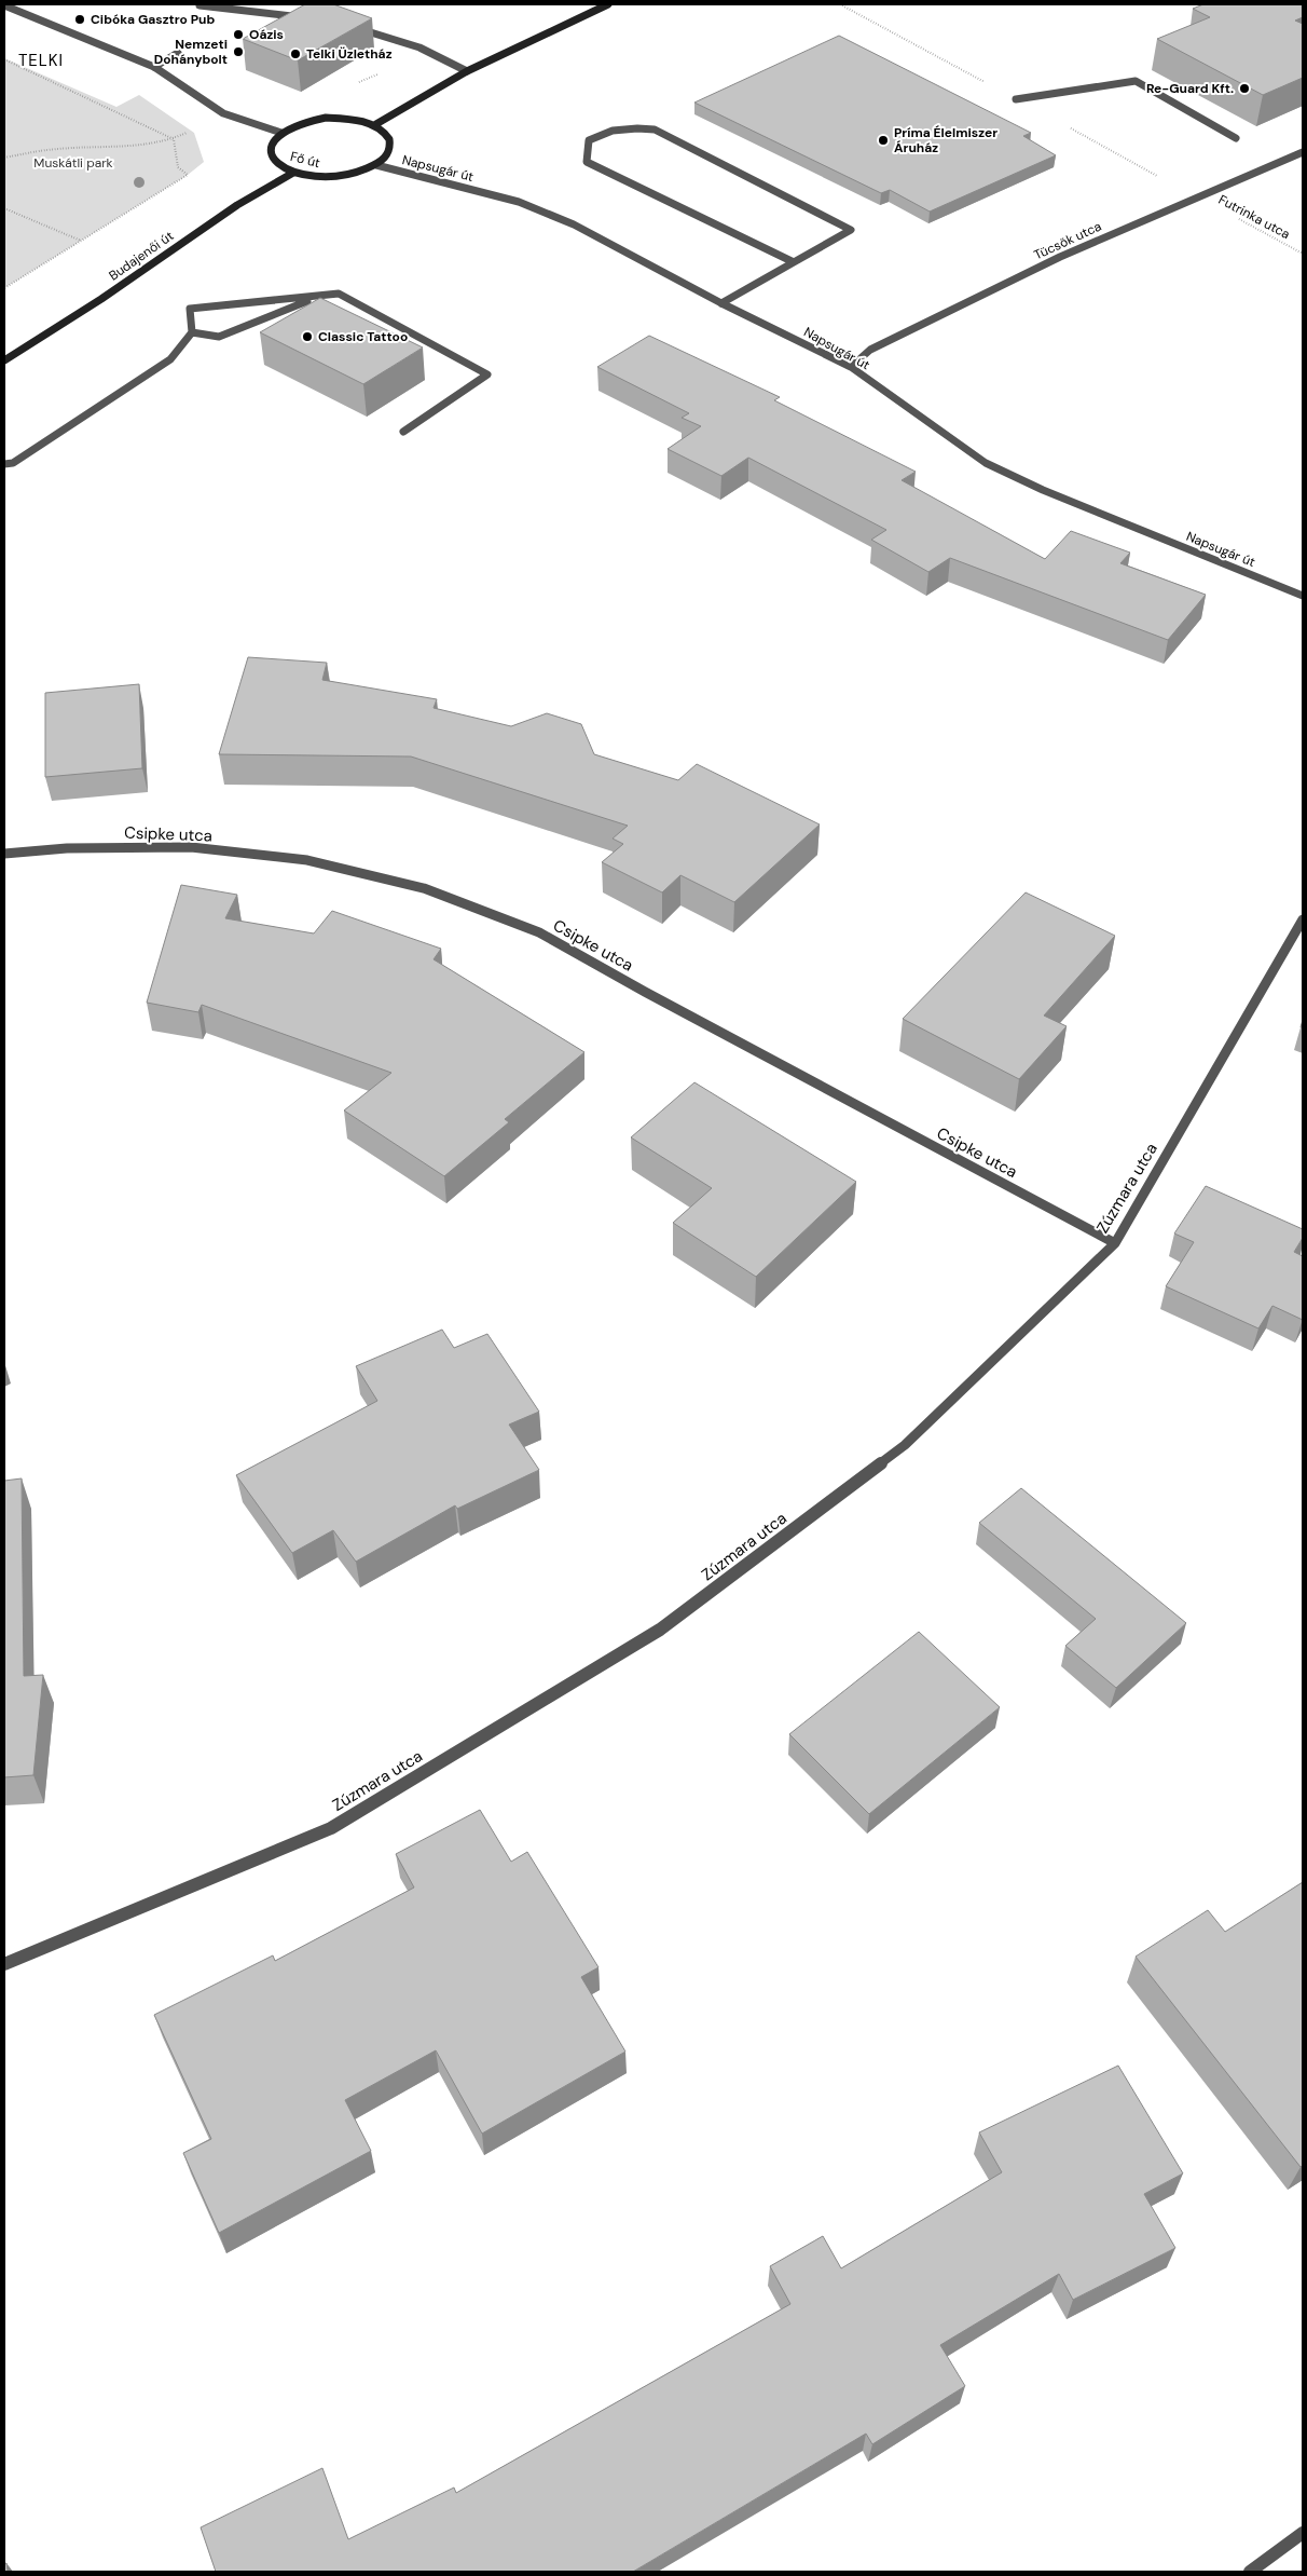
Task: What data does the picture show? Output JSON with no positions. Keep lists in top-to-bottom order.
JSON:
{
  "streets": {
    "main road": ["Fő út", "Budajenői út"],
    "street": [
      "Napsugár út",
      "Tücsök utca",
      "Csipke utca",
      "Zúzmara utca"
    ],
    "path": ["Futrinka utca"]
  },
  "crossings": [
    ["Fő út", "Napsugár út"],
    ["Fő út", "Budajenői út"],
    ["Napsugár út", "Tücsök utca"],
    ["Futrinka utca", "Tücsök utca"],
    ["Csipke utca", "Zúzmara utca"]
  ],
  "districts": ["TELKI"],
  "parks": ["Muskátli park"],
  "places": [
    "Cibóka Gasztro Pub",
    "Oázis",
    "Nemzeti Dohánybolt",
    "Telki Üzletház",
    "Re-Guard Kft.",
    "Príma Élelmiszer Áruház",
    "Classic Tattoo"
  ]
}
